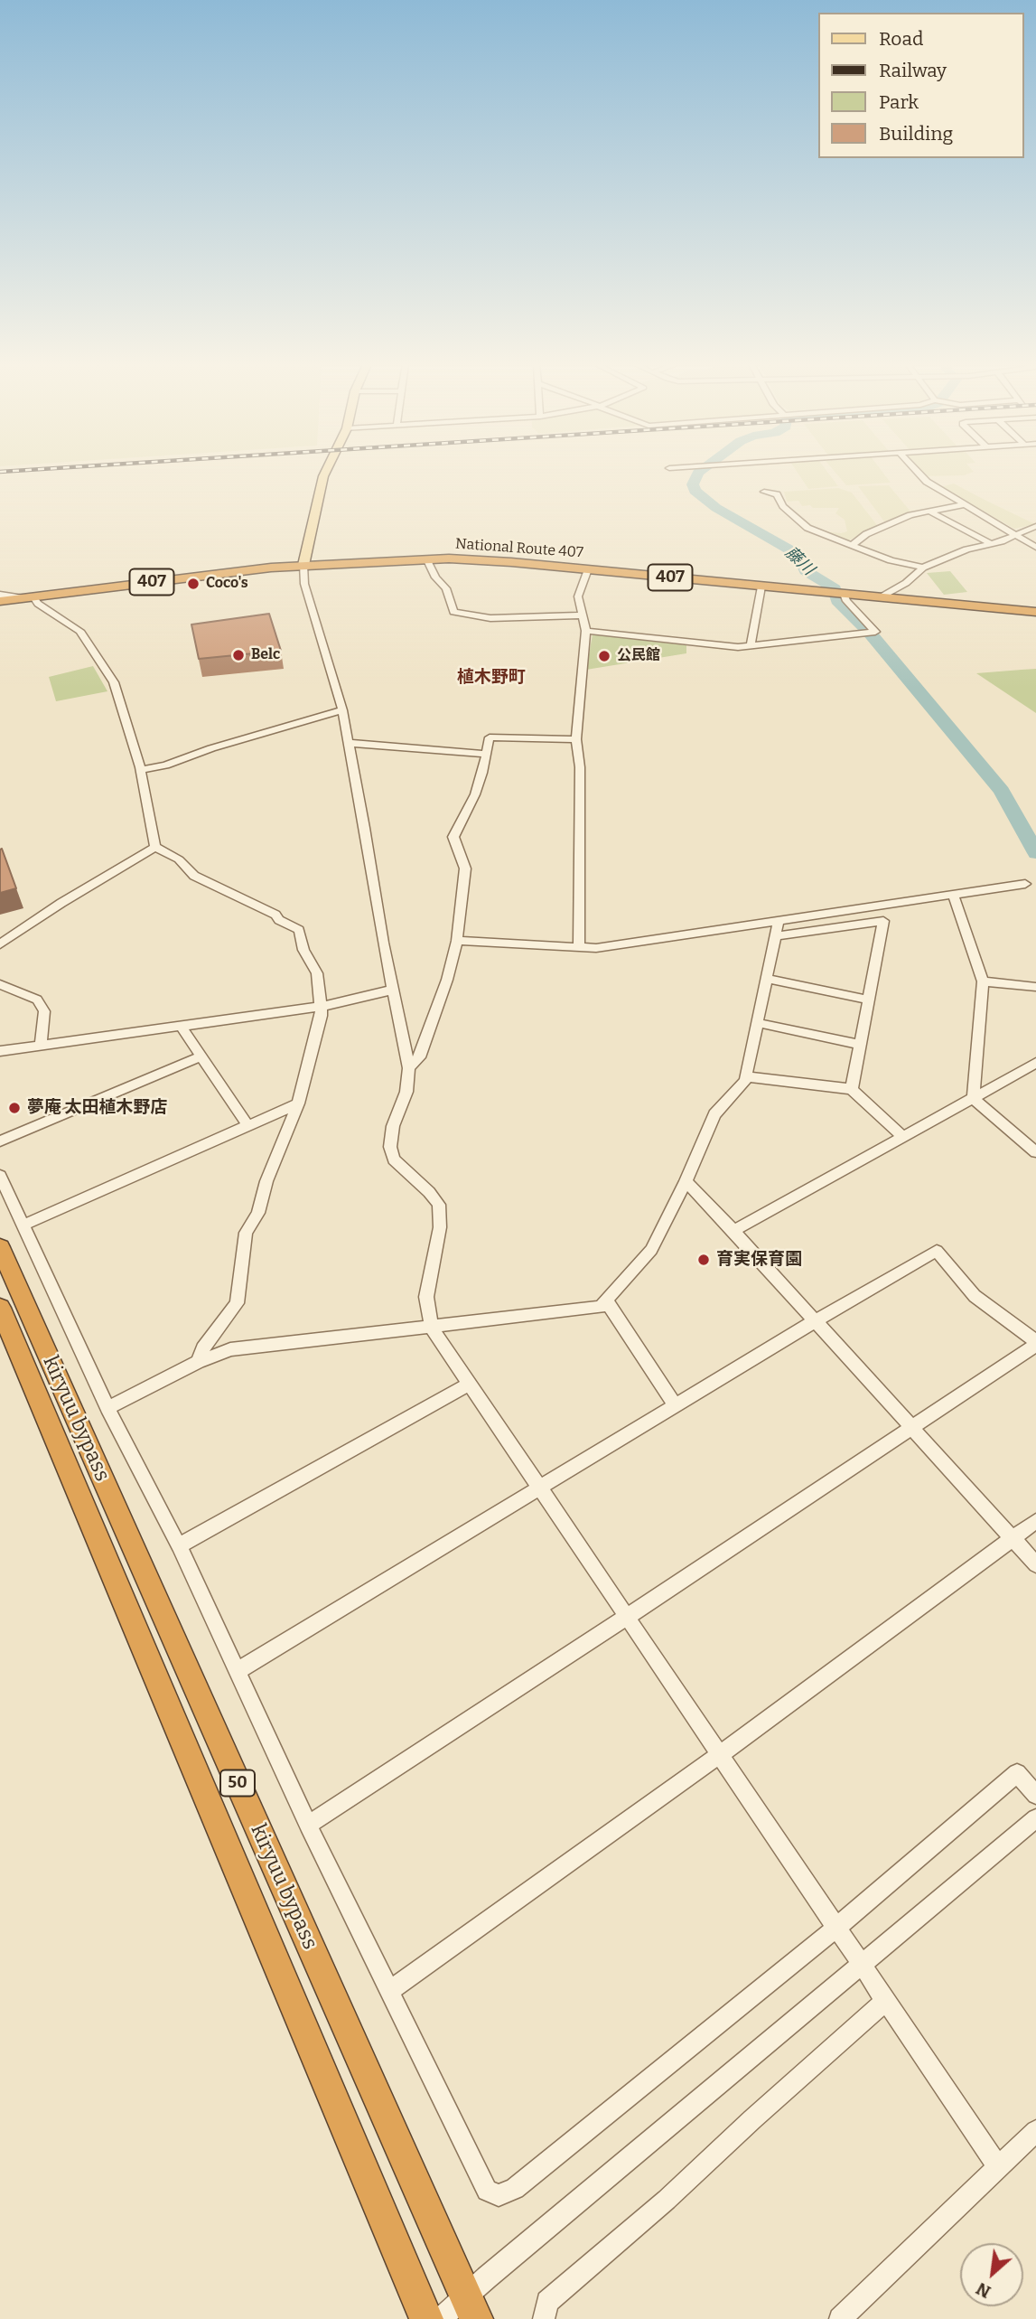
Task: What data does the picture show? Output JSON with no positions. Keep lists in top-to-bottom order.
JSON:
{
  "streets": {
    "highway": [
      "National Route 407",
      "407",
      "kiryuu bypass",
      "50"
    ]
  },
  "districts": ["植木野町"],
  "water": ["藤川"],
  "places": [
    "Coco's",
    "Belc",
    "公民館",
    "夢庵 太田植木野店",
    "育実保育園"
  ],
  "legend": [
    "Road",
    "Railway",
    "Park",
    "Building"
  ],
  "north": "bottom left"
}
